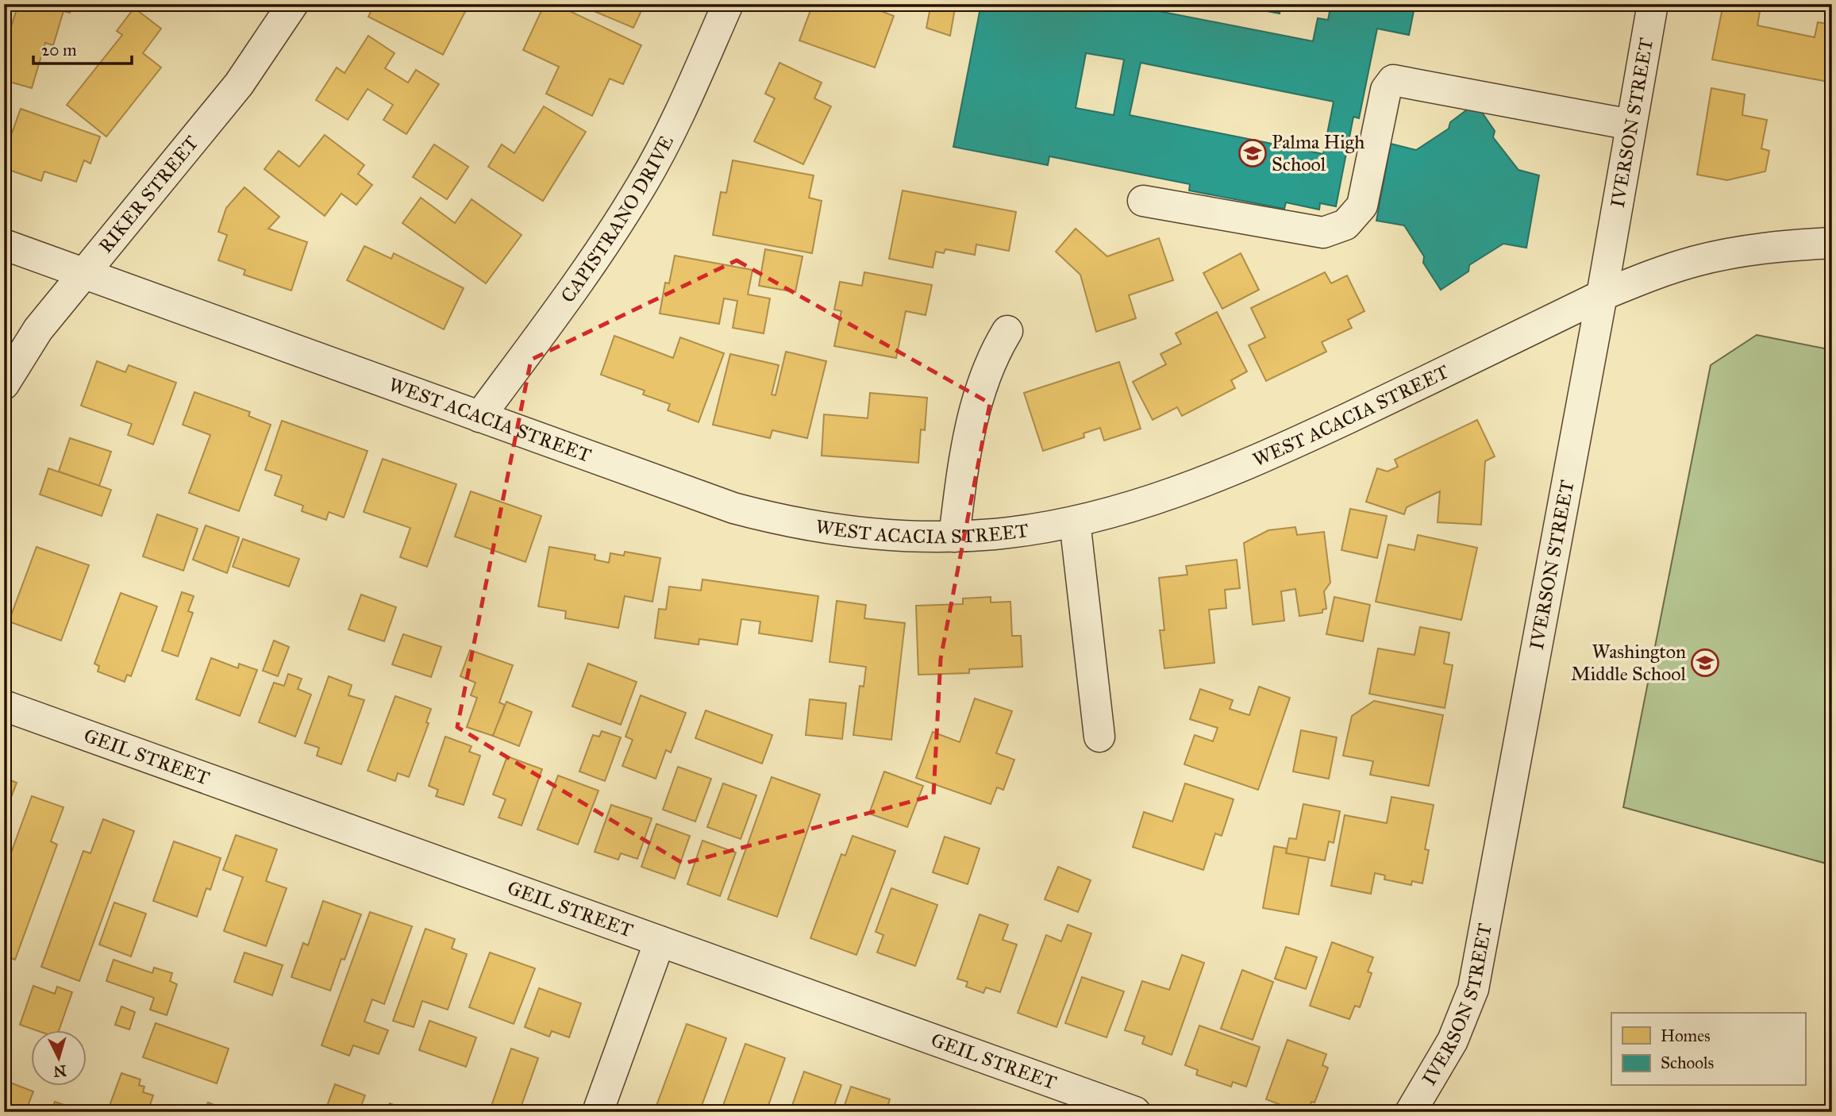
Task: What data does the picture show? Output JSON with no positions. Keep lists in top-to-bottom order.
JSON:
{
  "streets": {
    "street": [
      "IVERSON STREET",
      "RIKER STREET",
      "CAPISTRANO DRIVE",
      "WEST ACACIA STREET",
      "GEIL STREET"
    ]
  },
  "crossings": [
    ["IVERSON STREET", "WEST ACACIA STREET"],
    ["RIKER STREET", "WEST ACACIA STREET"],
    ["CAPISTRANO DRIVE", "WEST ACACIA STREET"]
  ],
  "places": {
    "school or university": ["Palma High School", "Washington Middle School"]
  },
  "legend": ["Homes", "Schools"],
  "scale_bar": "20 m",
  "north": "bottom"
}
